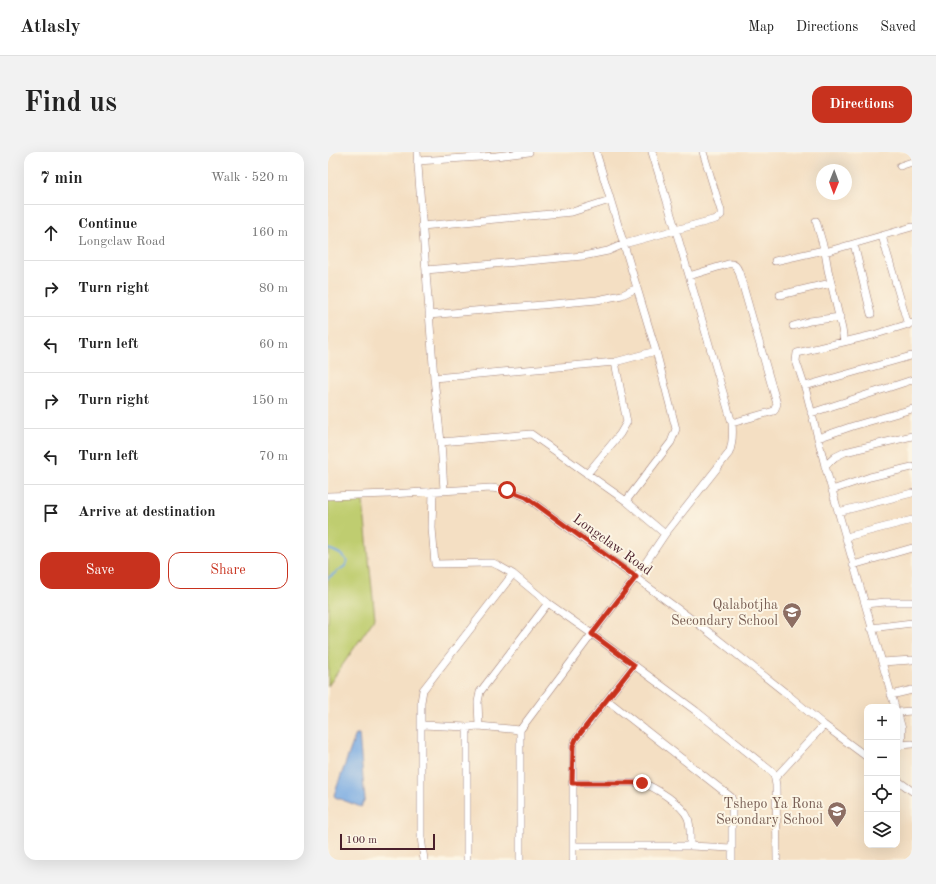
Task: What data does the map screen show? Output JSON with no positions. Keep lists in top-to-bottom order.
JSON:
{
  "streets": {
    "street": ["Longclaw Road"]
  },
  "places": {
    "school or university": ["Qalabotjha Secondary School", "Tshepo Ya Rona Secondary School"]
  },
  "scale_bar": "100 m",
  "north": "bottom",
  "page": {
    "header": "Atlasly",
    "nav": ["Map", "Directions", "Saved"],
    "buttons": [
      "Directions",
      ["Save", "Share"]
    ],
    "title": "Find us",
    "heading": ["7 min", "Walk · 520 m"],
    "list": [
      ["Continue", "Longclaw Road", "160 m"],
      ["Turn right", "80 m"],
      ["Turn left", "60 m"],
      ["Turn right", "150 m"],
      ["Turn left", "70 m"],
      "Arrive at destination"
    ],
    "map_buttons": ["+", "−"],
    "scale": "100 m"
  }
}
